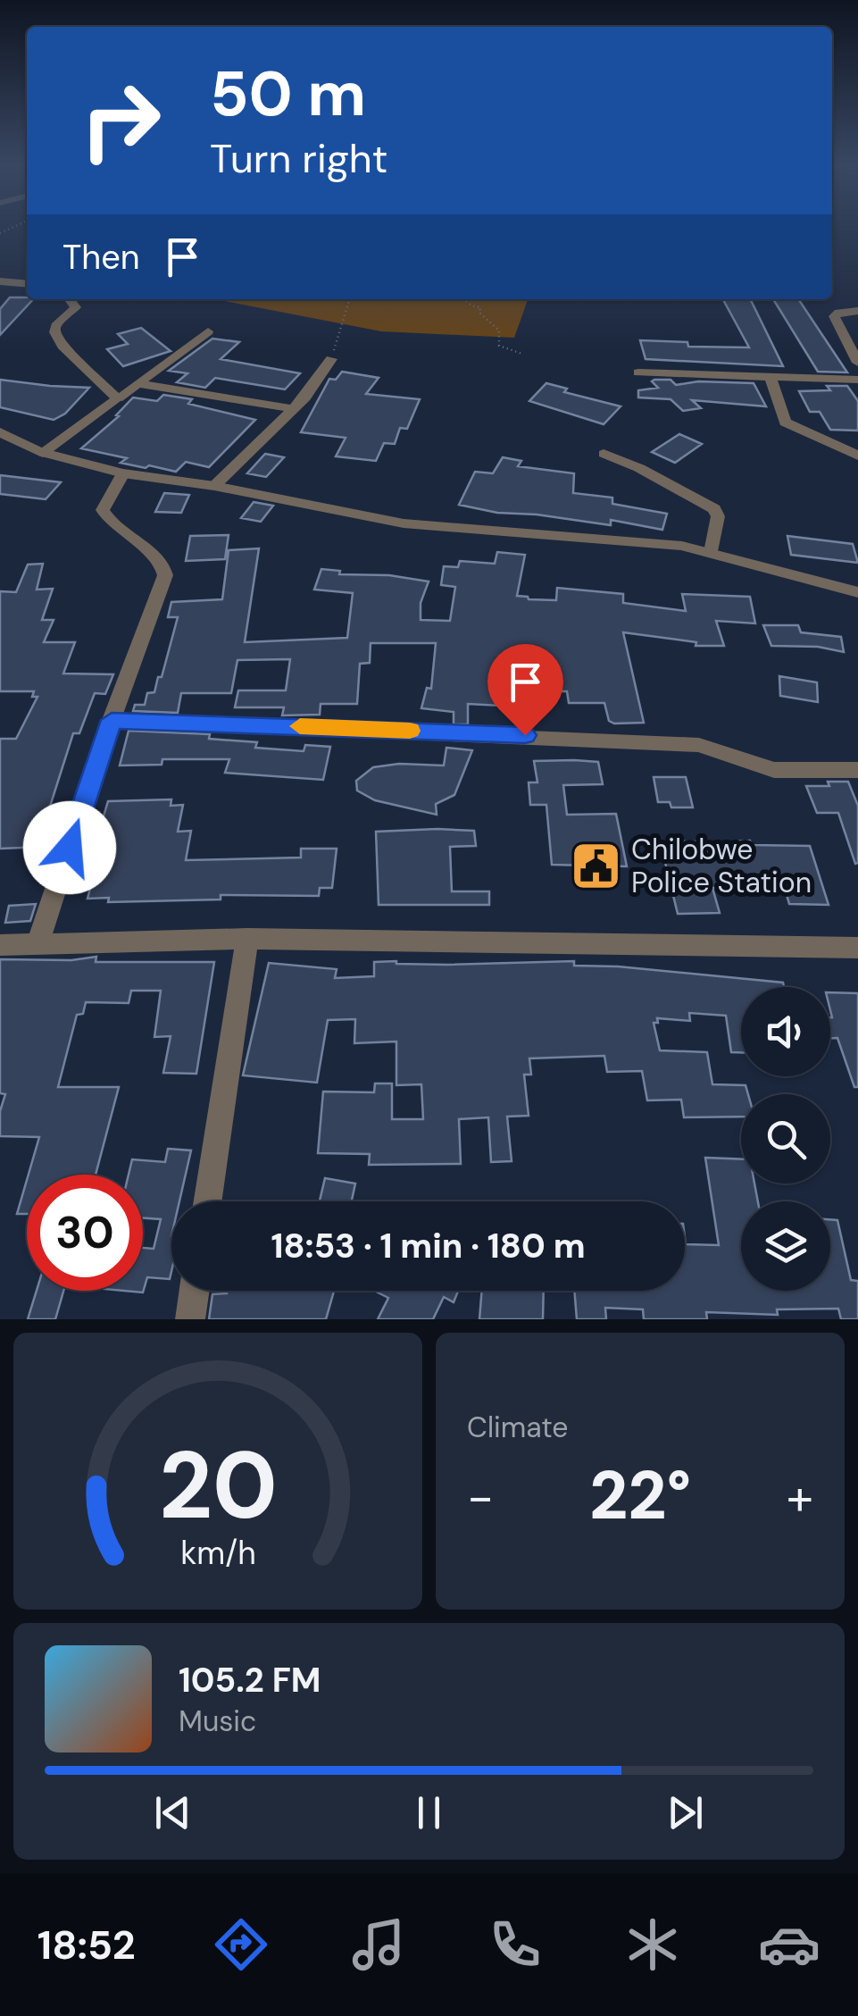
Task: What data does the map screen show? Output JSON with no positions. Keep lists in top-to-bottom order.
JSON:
{
  "places": {
    "public building": ["Chilobwe Police Station"]
  },
  "page": {
    "turn": ["50 m", "Turn right"],
    "then": "Then",
    "limit": "30",
    "trip": "18:53 · 1 min · 180 m",
    "tile": "Climate",
    "heat": ["−", "22°", "+"],
    "song": ["105.2 FM", "Music"],
    "tabs": "18:52",
    "gauge": ["20", "km/h"]
  }
}
